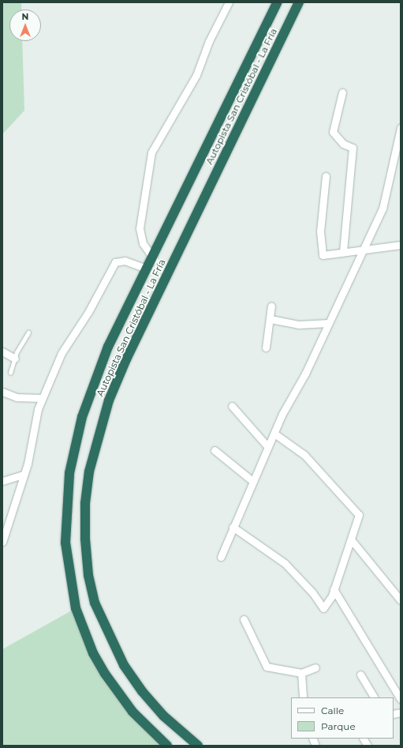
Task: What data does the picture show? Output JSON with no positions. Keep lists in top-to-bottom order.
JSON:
{
  "streets": {
    "highway": ["Autopista San Cristóbal - La Fría"]
  },
  "legend": ["Calle", "Parque"],
  "north": "top"
}
